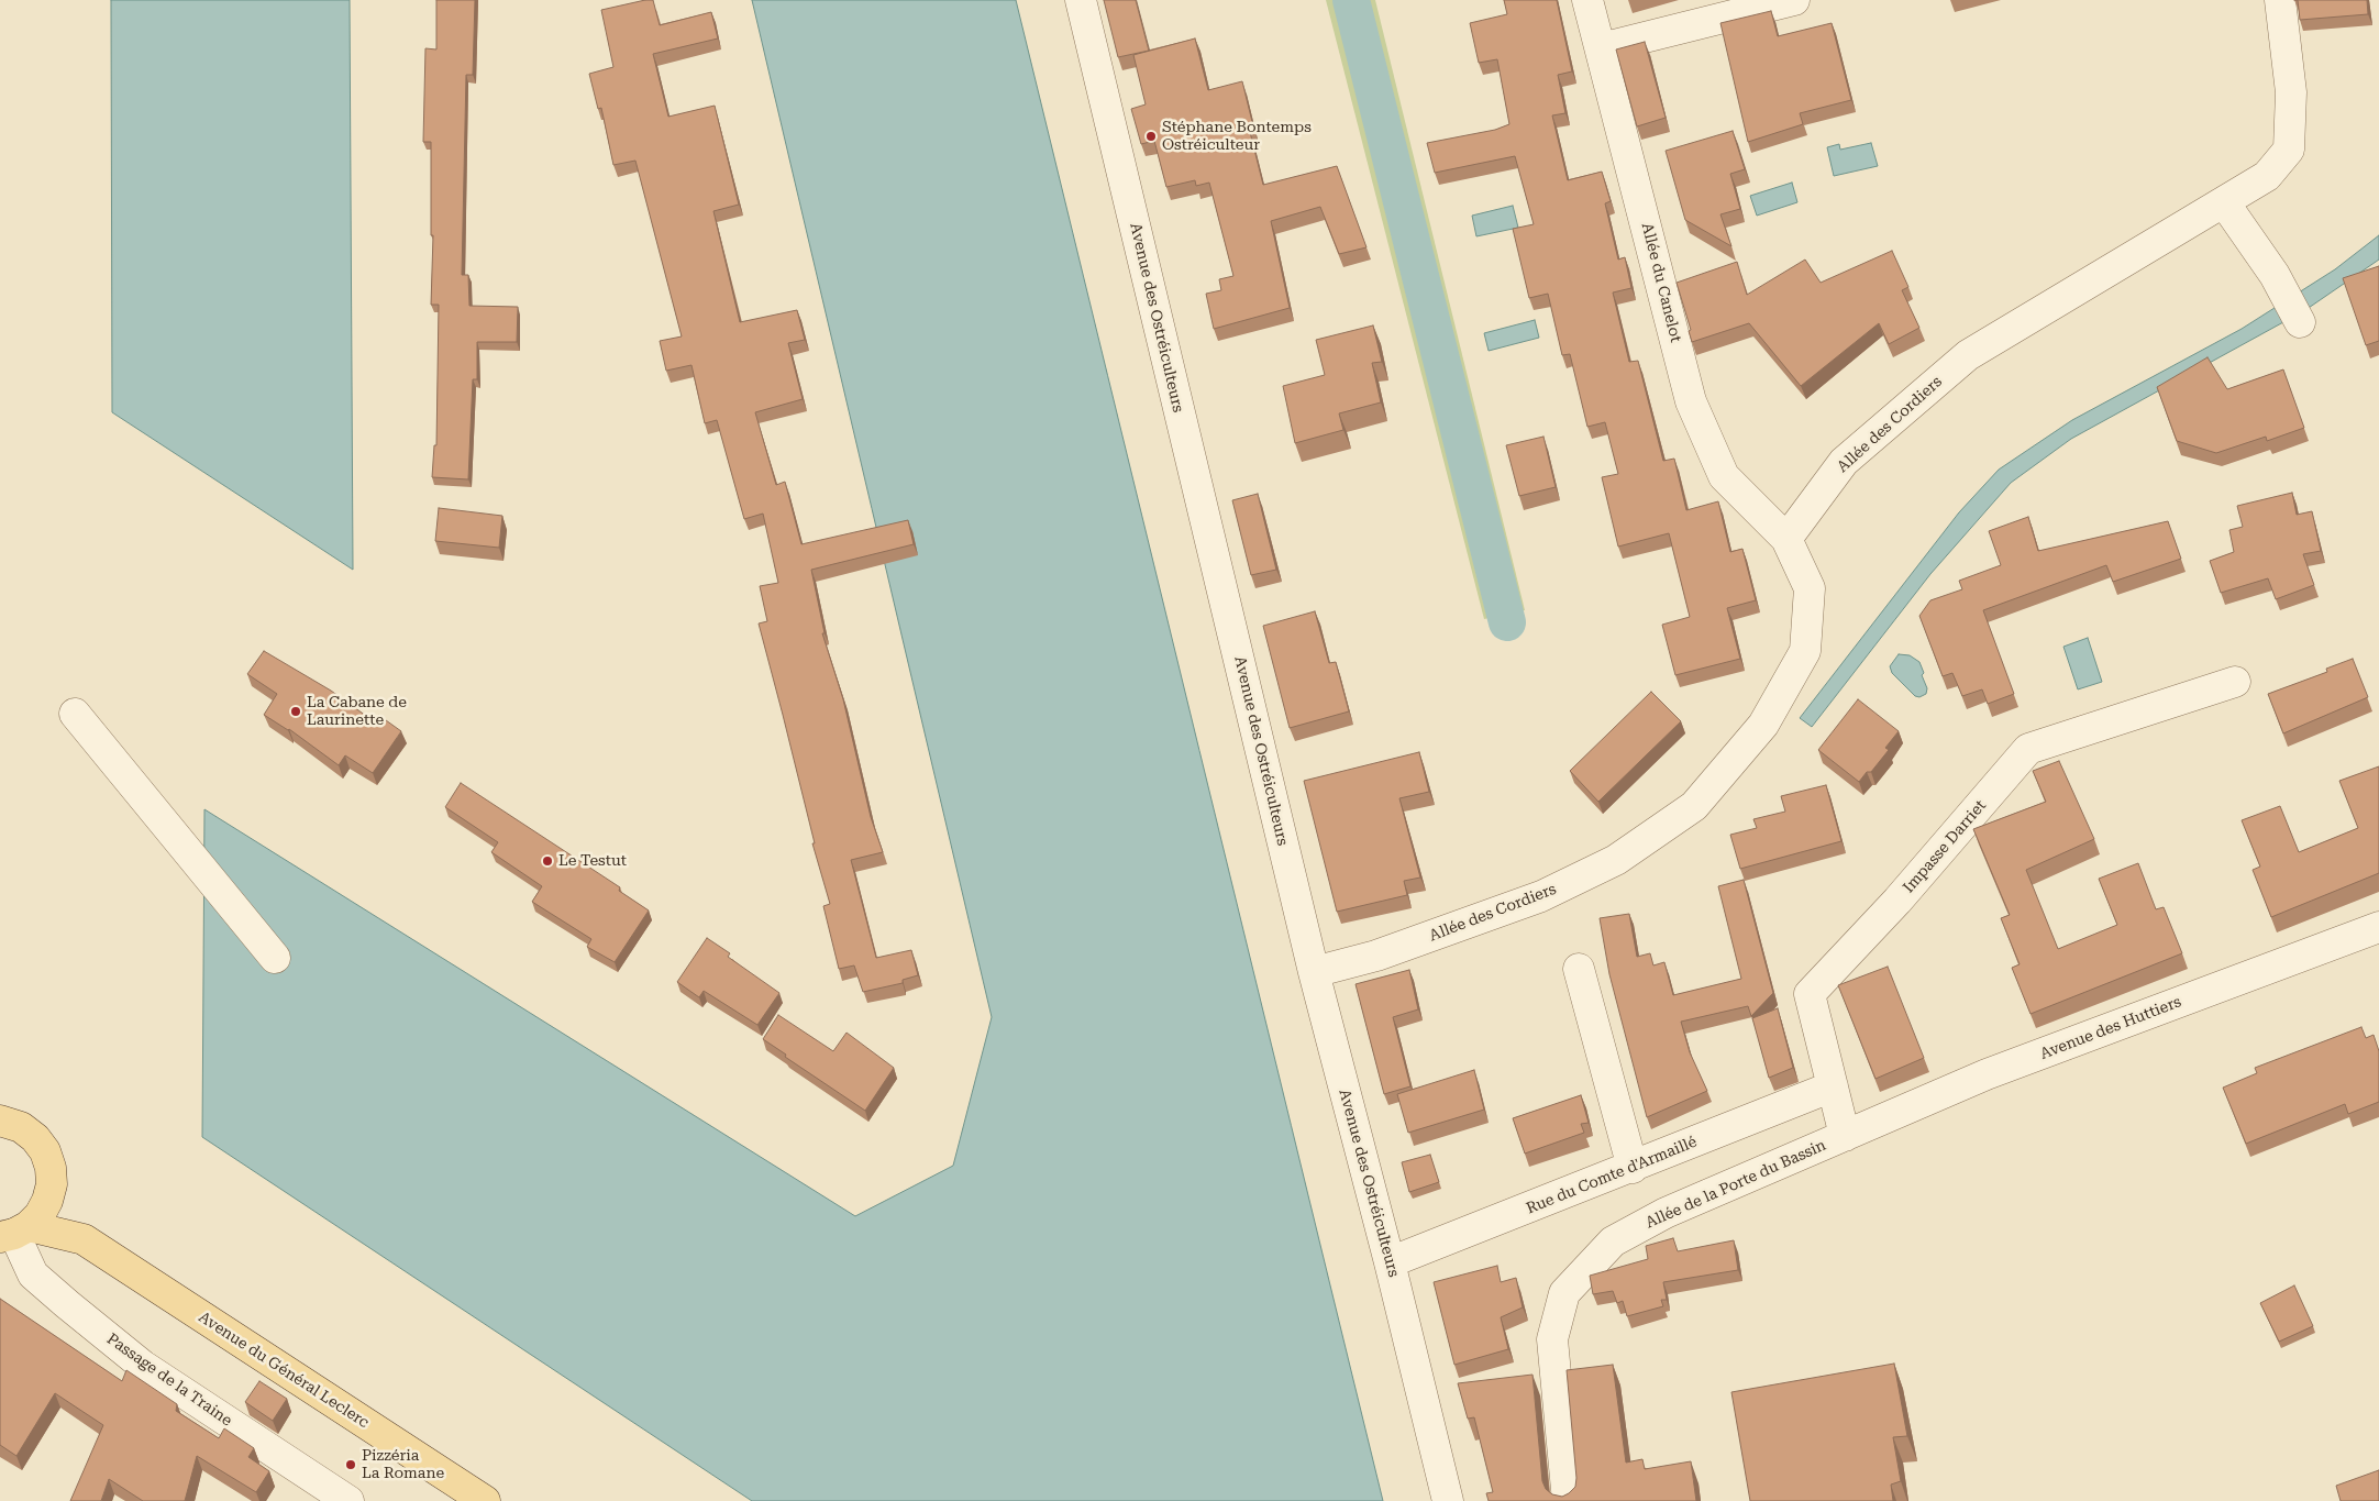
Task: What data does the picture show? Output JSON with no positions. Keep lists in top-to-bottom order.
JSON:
{
  "streets": {
    "main road": ["Avenue du Général Leclerc"],
    "street": [
      "Allée du Canelot",
      "Avenue des Ostréiculteurs",
      "Allée des Cordiers",
      "Impasse Darriet",
      "Avenue des Huttiers",
      "Rue du Comte d'Armaillé",
      "Allée de la Porte du Bassin",
      "Passage de la Traine"
    ]
  },
  "crossings": [
    ["Allée du Canelot", "Allée des Cordiers"],
    ["Avenue des Ostréiculteurs", "Allée des Cordiers"],
    ["Avenue des Ostréiculteurs", "Rue du Comte d'Armaillé"],
    ["Impasse Darriet", "Avenue des Huttiers"],
    ["Impasse Darriet", "Rue du Comte d'Armaillé"],
    ["Impasse Darriet", "Allée de la Porte du Bassin"],
    ["Avenue des Huttiers", "Allée de la Porte du Bassin"],
    ["Avenue du Général Leclerc", "Passage de la Traine"]
  ],
  "places": [
    "Stéphane Bontemps Ostréiculteur",
    "La Cabane de Laurinette",
    "Le Testut",
    "Pizzéria La Romane"
  ]
}
